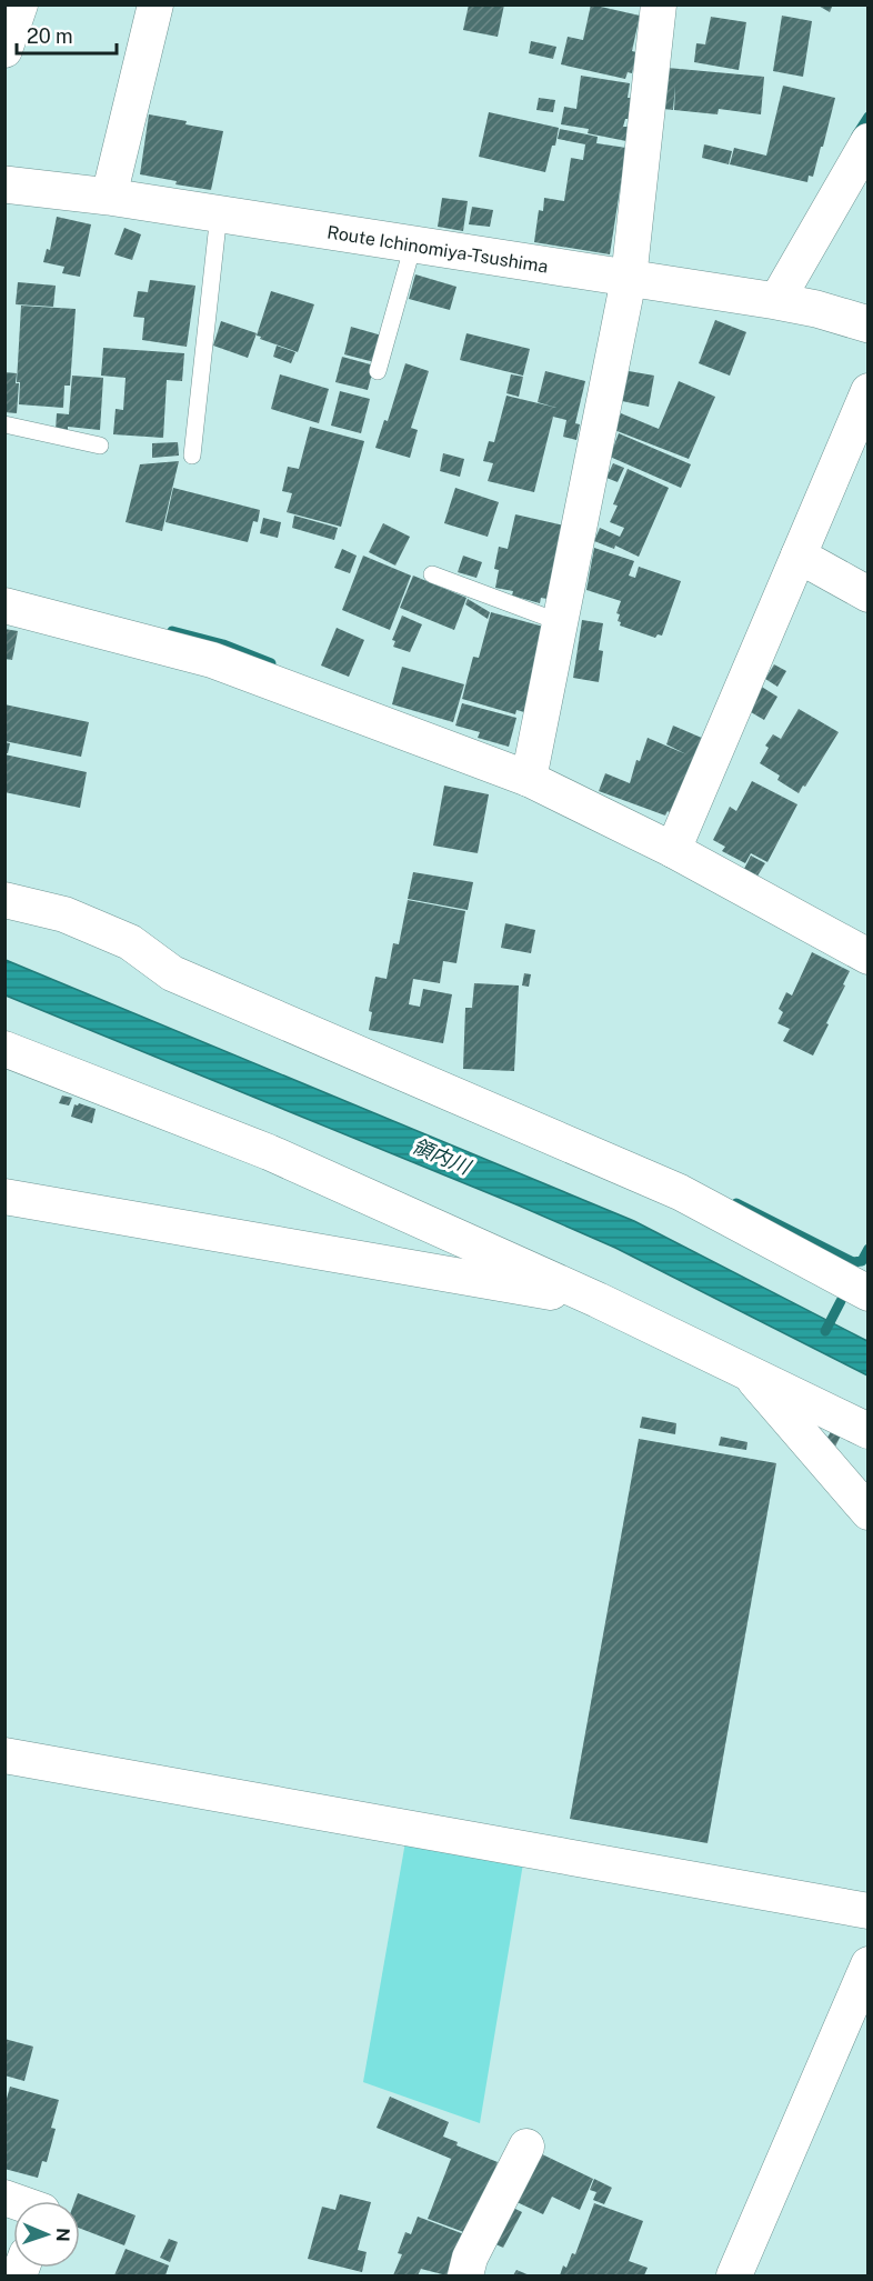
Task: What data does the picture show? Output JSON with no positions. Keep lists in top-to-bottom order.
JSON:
{
  "streets": {
    "main road": ["Route Ichinomiya-Tsushima"]
  },
  "water": ["領内川"],
  "scale_bar": "20 m",
  "north": "right"
}
